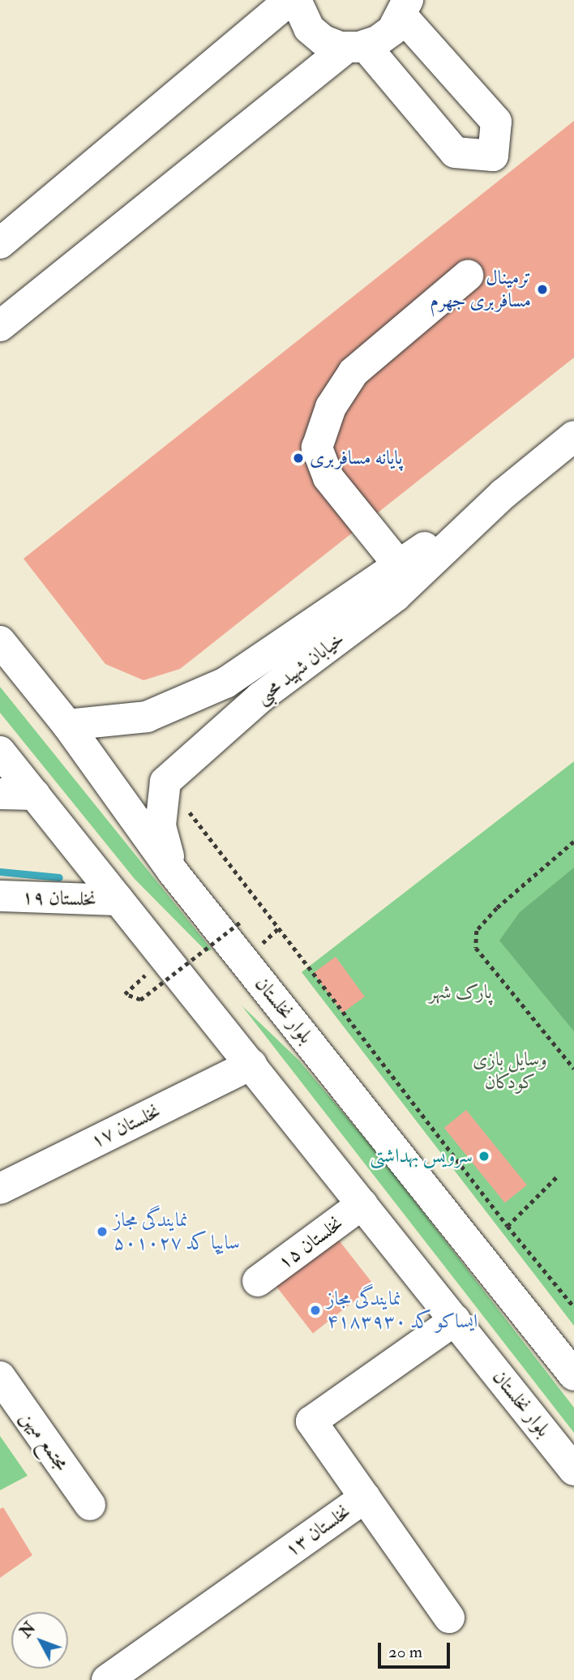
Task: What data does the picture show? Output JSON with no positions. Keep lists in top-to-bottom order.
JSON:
{
  "streets": {
    "main road": [
      "خیابان شهید محبی",
      "نخلستان ۱۹",
      "بلوار نخلستان",
      "نخلستان ۱۷",
      "نخلستان ۱۵",
      "مجتمع میهن",
      "نخلستان ۱۳"
    ]
  },
  "crossings": [
    ["خیابان شهید محبی", "بلوار نخلستان"],
    ["نخلستان ۱۹", "بلوار نخلستان"],
    ["بلوار نخلستان", "نخلستان ۱۷"],
    ["بلوار نخلستان", "نخلستان ۱۵"],
    ["بلوار نخلستان", "نخلستان ۱۳"]
  ],
  "parks": ["پارک شهر", "وسایل بازی کودکان"],
  "places": [
    "ترمینال مسافربری جهرم",
    "پایانه مسافربری",
    "سرویس بهداشتی",
    "نمایندگی مجاز سایپا کد ۵۰۱۰۲۷",
    "نمایندگی مجاز ایساکو کد ۴۱۸۳۹۳۰"
  ],
  "scale_bar": "20 m",
  "north": "top left"
}
